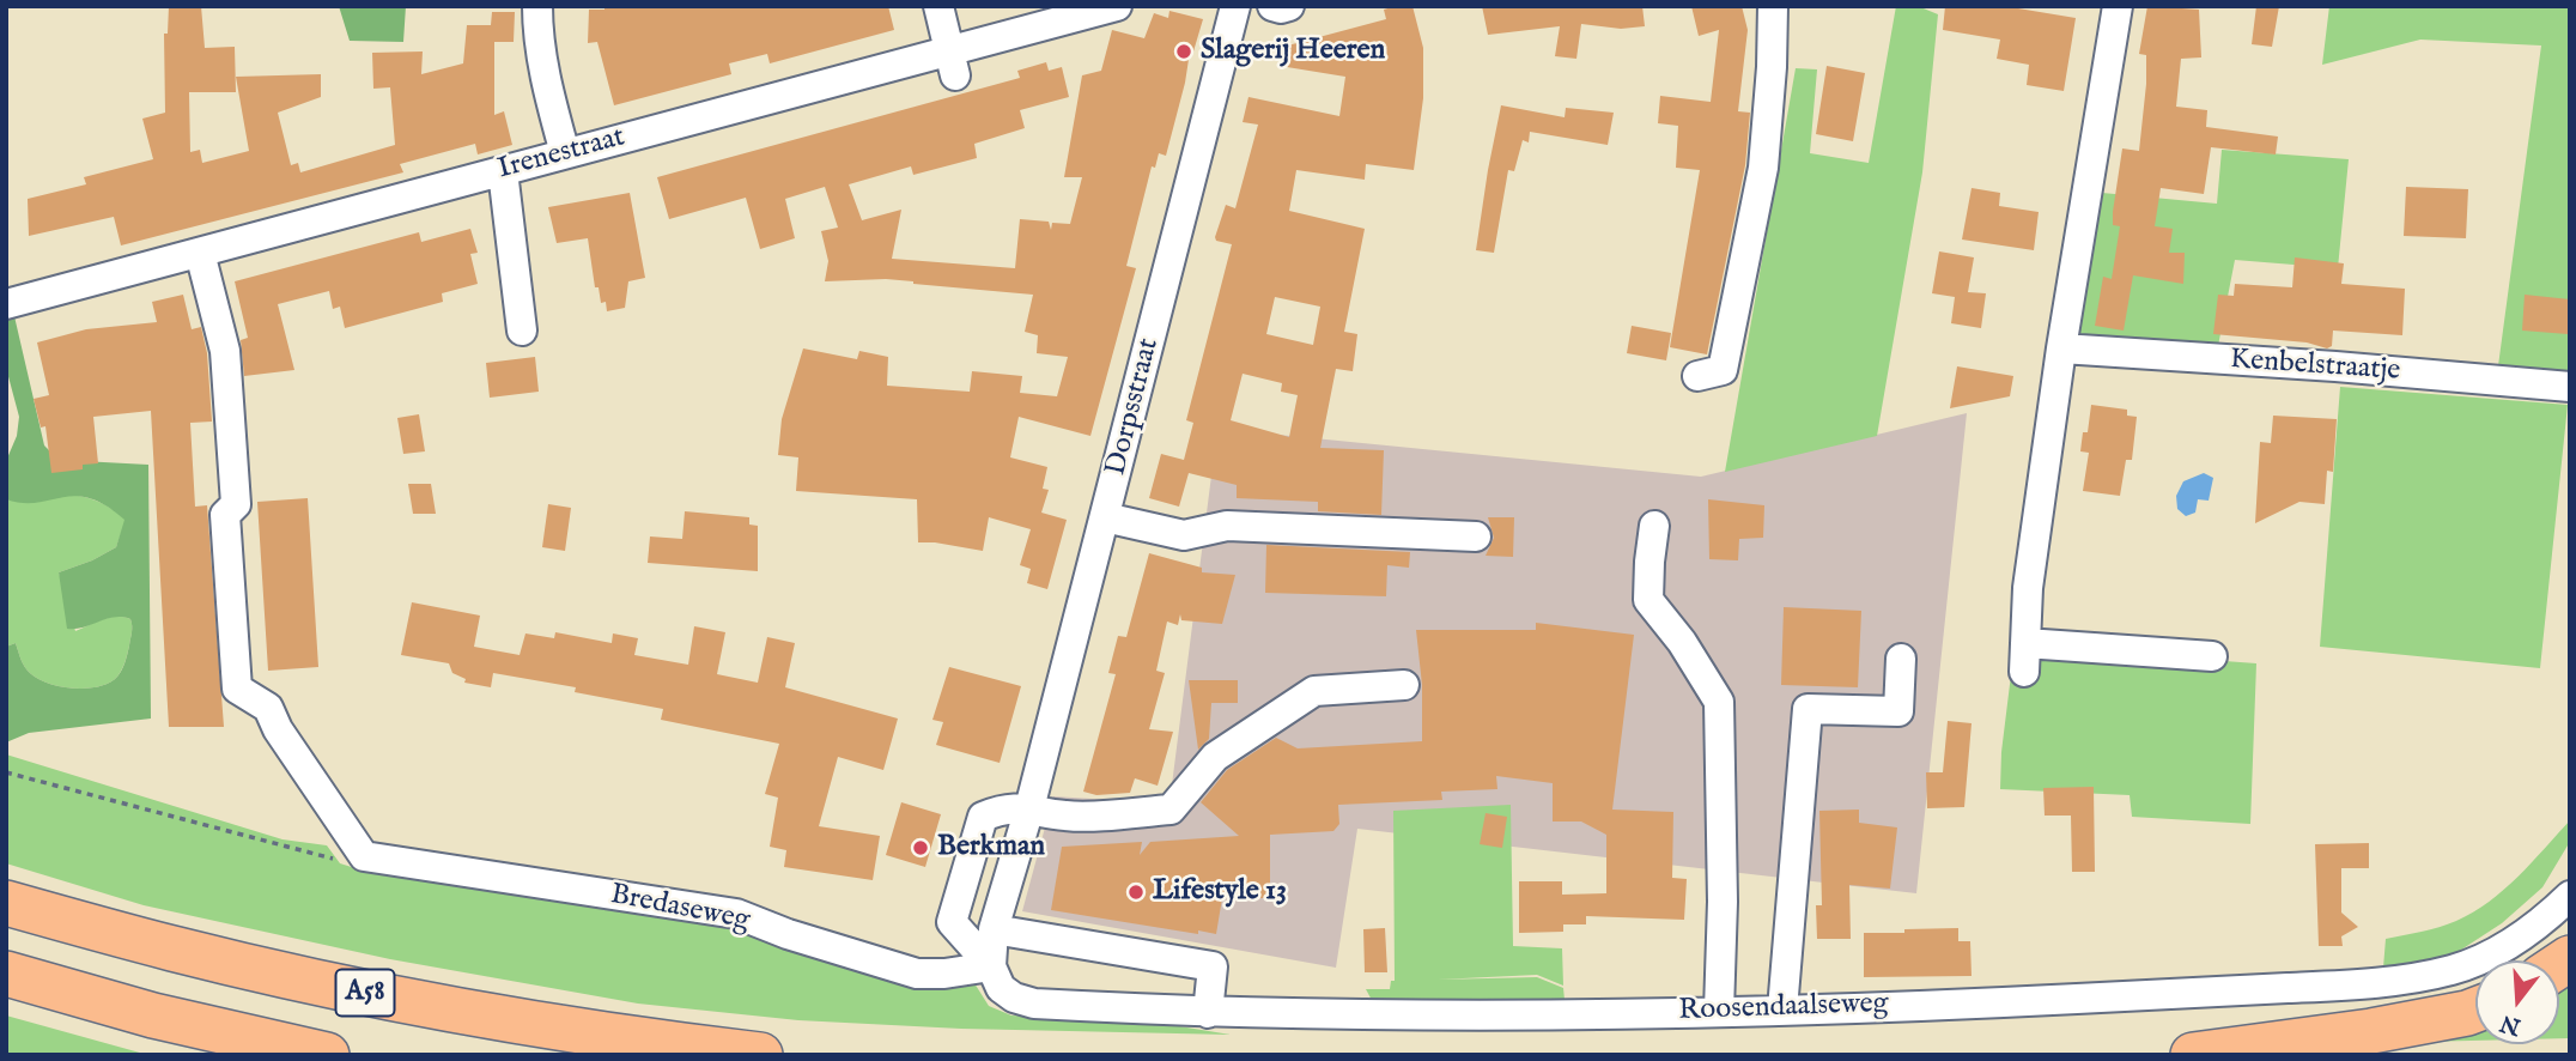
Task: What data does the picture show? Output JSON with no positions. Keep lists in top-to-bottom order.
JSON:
{
  "streets": {
    "highway": ["A58"],
    "street": [
      "Irenestraat",
      "Kenbelstraatje",
      "Dorpsstraat",
      "Bredaseweg",
      "Roosendaalseweg"
    ]
  },
  "crossings": [
    ["Dorpsstraat", "Bredaseweg"],
    ["Dorpsstraat", "Roosendaalseweg"],
    ["Bredaseweg", "Roosendaalseweg"]
  ],
  "places": ["Slagerij Heeren", "Berkman", "Lifestyle 13"],
  "north": "bottom"
}
